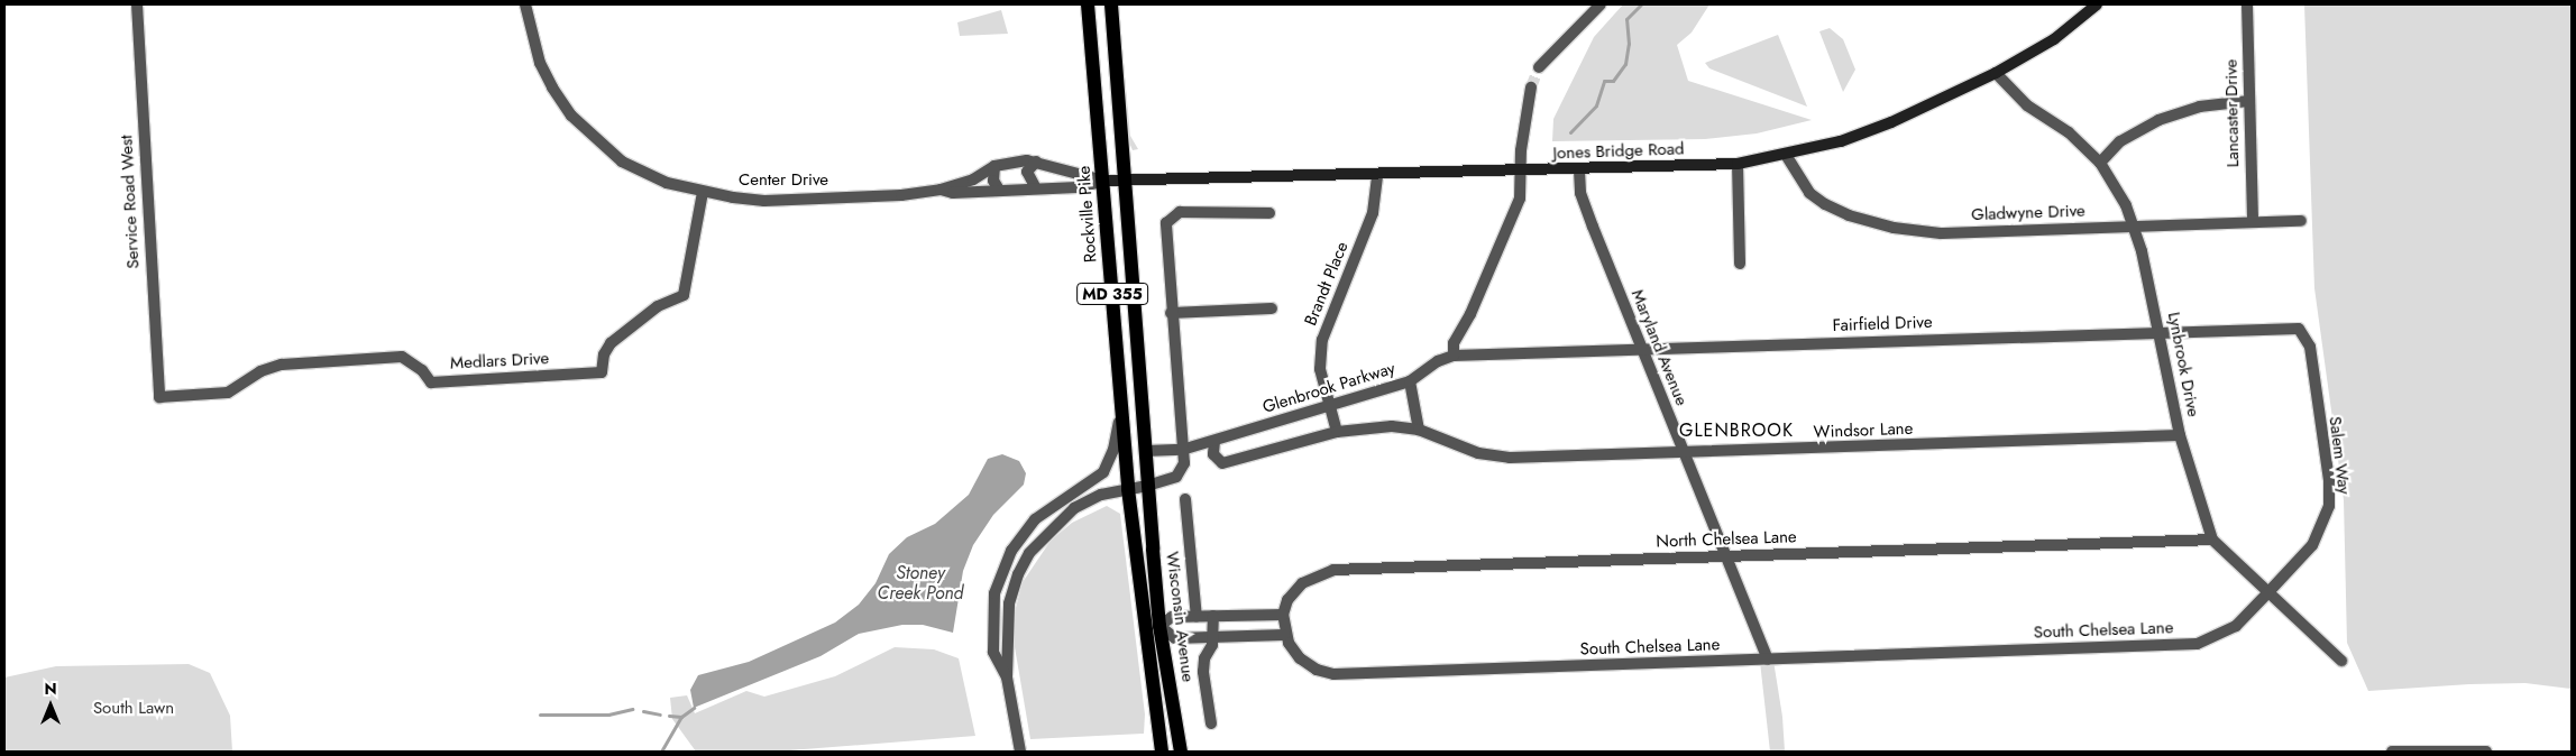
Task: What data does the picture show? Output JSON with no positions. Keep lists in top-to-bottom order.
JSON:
{
  "streets": {
    "main road": [
      "Jones Bridge Road",
      "Rockville Pike",
      "MD 355",
      "Wisconsin Avenue"
    ],
    "street": [
      "Lancaster Drive",
      "Center Drive",
      "Service Road West",
      "Gladwyne Drive",
      "Brandt Place",
      "Fairfield Drive",
      "Maryland Avenue",
      "Medlars Drive",
      "Lynbrook Drive",
      "Glenbrook Parkway",
      "Windsor Lane",
      "Salem Way",
      "North Chelsea Lane",
      "South Chelsea Lane"
    ]
  },
  "crossings": [
    ["Lancaster Drive", "Gladwyne Drive"],
    ["Jones Bridge Road", "Center Drive"],
    ["Jones Bridge Road", "Gladwyne Drive"],
    ["Jones Bridge Road", "Rockville Pike"],
    ["Jones Bridge Road", "Brandt Place"],
    ["Jones Bridge Road", "MD 355"],
    ["Jones Bridge Road", "Maryland Avenue"],
    ["Jones Bridge Road", "Lynbrook Drive"],
    ["Center Drive", "Rockville Pike"],
    ["Center Drive", "Medlars Drive"],
    ["Service Road West", "Medlars Drive"],
    ["Gladwyne Drive", "Lynbrook Drive"],
    ["Rockville Pike", "MD 355"],
    ["Brandt Place", "Glenbrook Parkway"],
    ["MD 355", "Glenbrook Parkway"],
    ["MD 355", "Wisconsin Avenue"],
    ["Fairfield Drive", "Maryland Avenue"],
    ["Fairfield Drive", "Lynbrook Drive"],
    ["Fairfield Drive", "Glenbrook Parkway"],
    ["Fairfield Drive", "Salem Way"],
    ["Maryland Avenue", "Windsor Lane"],
    ["Maryland Avenue", "North Chelsea Lane"],
    ["Maryland Avenue", "South Chelsea Lane"],
    ["Lynbrook Drive", "Windsor Lane"],
    ["Lynbrook Drive", "Salem Way"],
    ["Lynbrook Drive", "North Chelsea Lane"],
    ["Lynbrook Drive", "South Chelsea Lane"],
    ["Glenbrook Parkway", "Windsor Lane"],
    ["Salem Way", "South Chelsea Lane"]
  ],
  "districts": ["GLENBROOK"],
  "water": ["Stoney Creek Pond"],
  "parks": ["South Lawn"],
  "north": "top"
}
